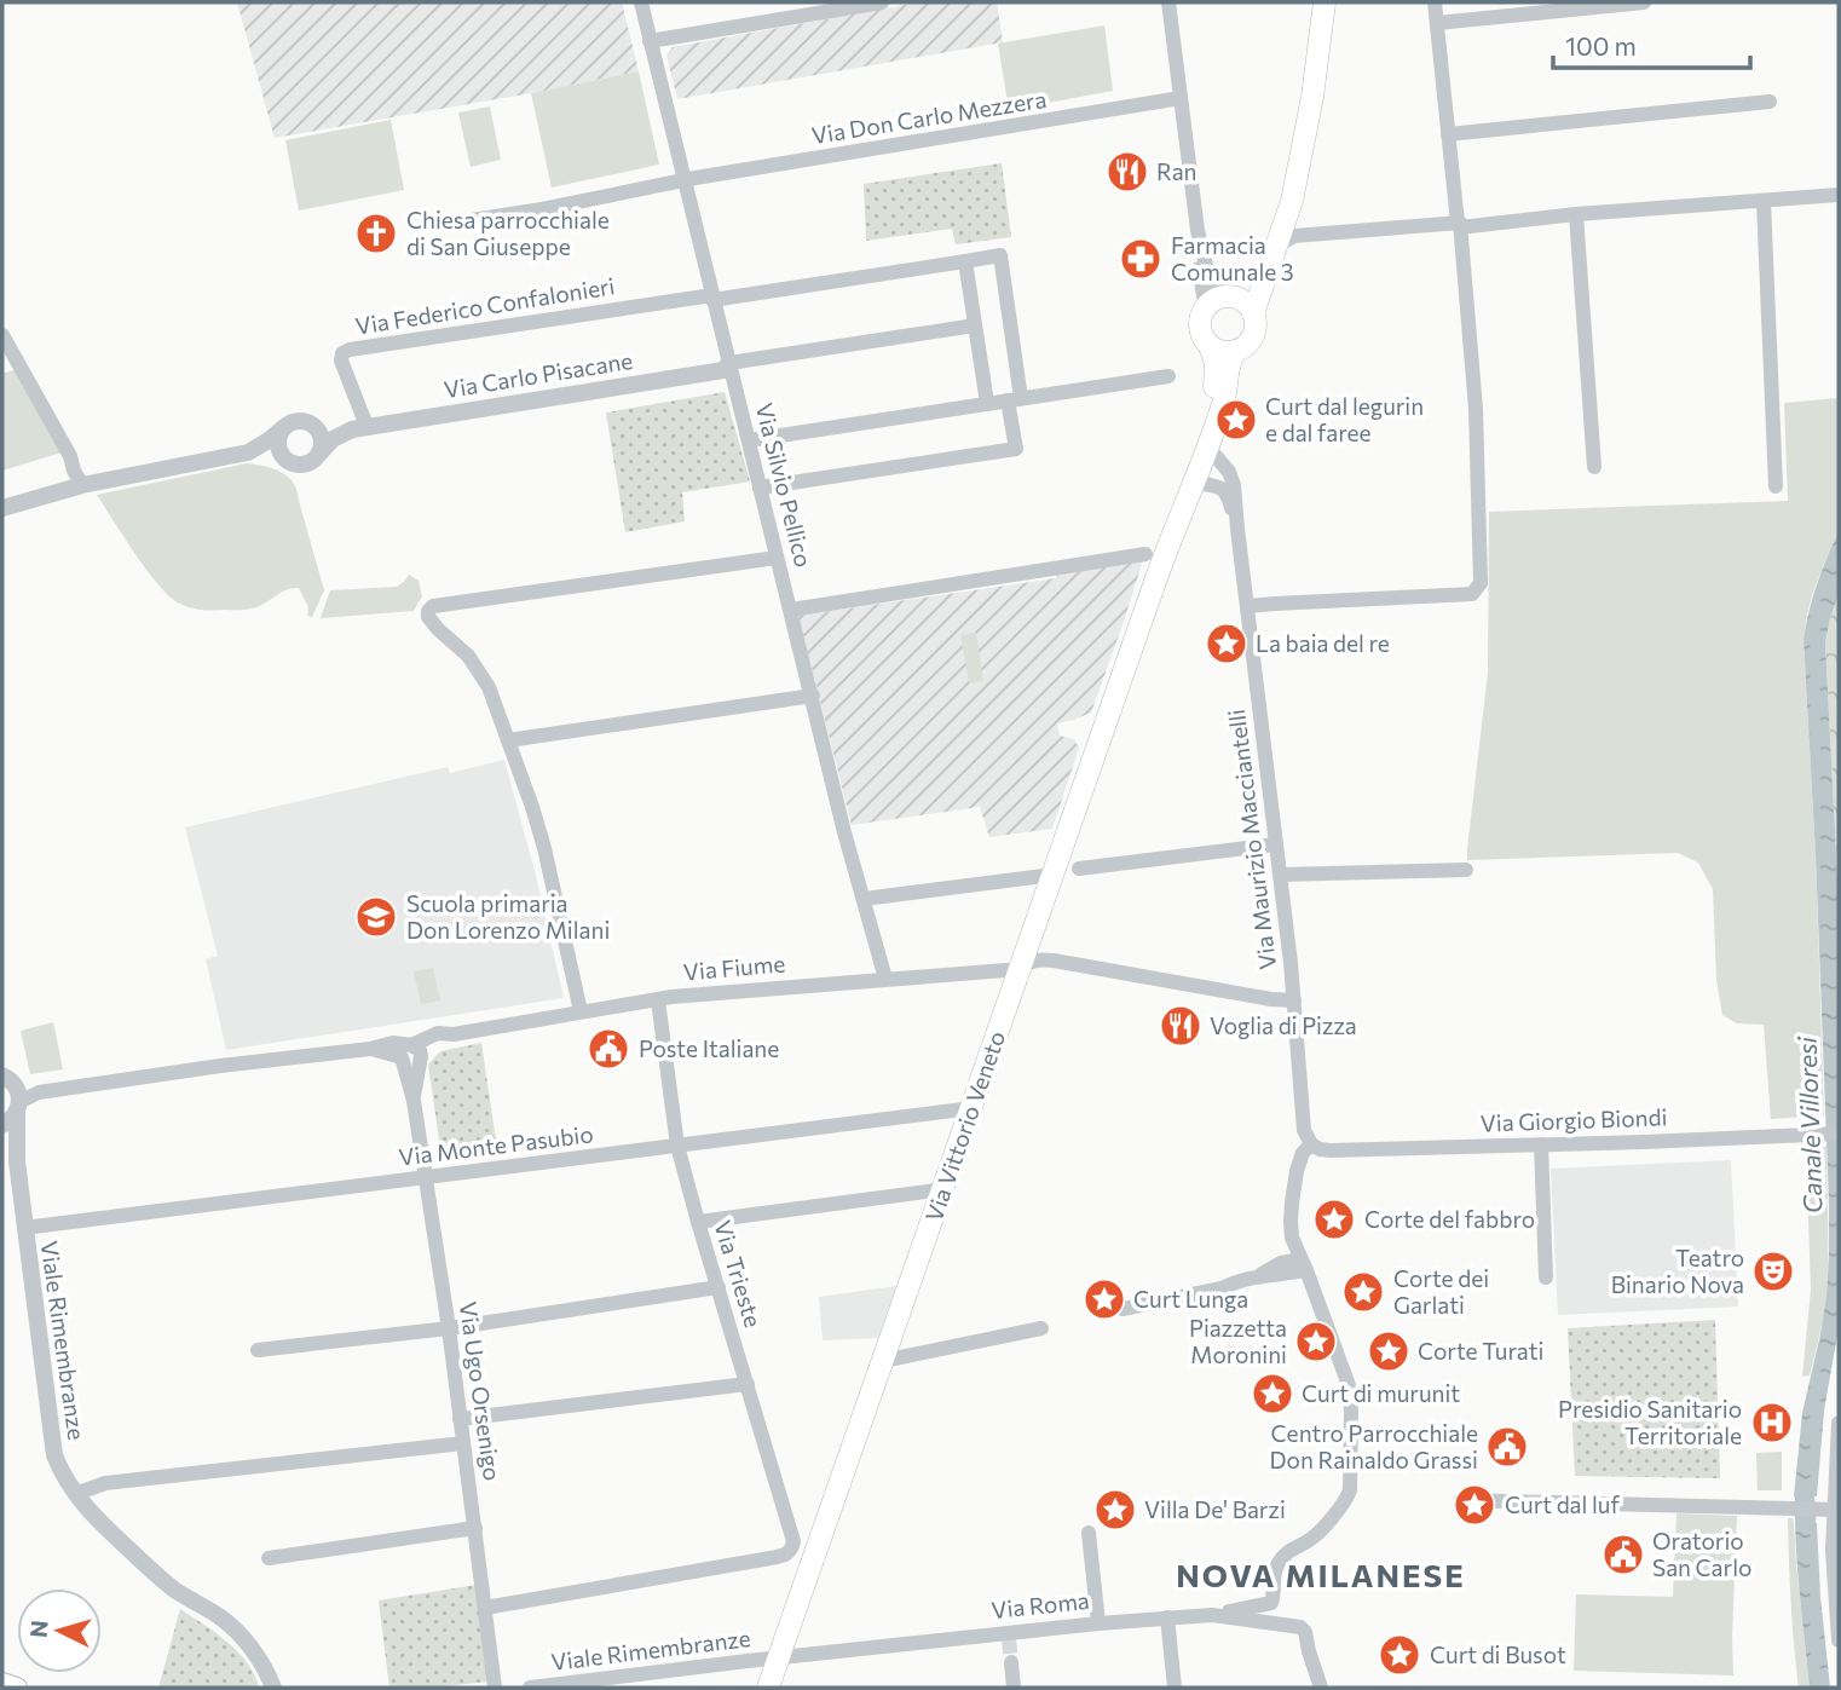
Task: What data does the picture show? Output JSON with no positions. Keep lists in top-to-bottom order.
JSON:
{
  "streets": {
    "main road": ["Via Vittorio Veneto"],
    "street": [
      "Via Don Carlo Mezzera",
      "Via Federico Confalonieri",
      "Via Carlo Pisacane",
      "Via Silvio Pellico",
      "Via Maurizio Macciantelli",
      "Via Fiume",
      "Via Giorgio Biondi",
      "Via Monte Pasubio",
      "Via Trieste",
      "Viale Rimembranze",
      "Via Ugo Orsenigo",
      "Via Roma"
    ]
  },
  "crossings": [
    ["Via Don Carlo Mezzera", "Via Silvio Pellico"],
    ["Via Federico Confalonieri", "Via Carlo Pisacane"],
    ["Via Federico Confalonieri", "Via Silvio Pellico"],
    ["Via Carlo Pisacane", "Via Silvio Pellico"],
    ["Via Silvio Pellico", "Via Fiume"],
    ["Via Maurizio Macciantelli", "Via Fiume"],
    ["Via Maurizio Macciantelli", "Via Giorgio Biondi"],
    ["Via Maurizio Macciantelli", "Via Vittorio Veneto"],
    ["Via Fiume", "Via Vittorio Veneto"],
    ["Via Fiume", "Via Trieste"],
    ["Via Fiume", "Via Ugo Orsenigo"],
    ["Via Vittorio Veneto", "Via Monte Pasubio"],
    ["Via Vittorio Veneto", "Viale Rimembranze"],
    ["Via Vittorio Veneto", "Via Roma"],
    ["Via Monte Pasubio", "Via Trieste"],
    ["Via Monte Pasubio", "Viale Rimembranze"],
    ["Via Monte Pasubio", "Via Ugo Orsenigo"],
    ["Via Trieste", "Via Ugo Orsenigo"],
    ["Viale Rimembranze", "Via Roma"]
  ],
  "districts": ["NOVA MILANESE"],
  "water": ["Canale Villoresi"],
  "places": {
    "restaurant": ["Ran", "Voglia di Pizza"],
    "church": ["Chiesa parrocchiale di San Giuseppe"],
    "pharmacy": ["Farmacia Comunale 3"],
    "place": [
      "Curt dal legurin e dal faree",
      "La baia del re",
      "Corte del fabbro",
      "Corte dei Garlati",
      "Curt Lunga",
      "Piazzetta Moronini",
      "Corte Turati",
      "Curt di murunit",
      "Curt dal luf",
      "Villa De' Barzi",
      "Curt di Busot"
    ],
    "school or university": ["Scuola primaria Don Lorenzo Milani"],
    "public building": ["Poste Italiane", "Centro Parrocchiale Don Rainaldo Grassi", "Oratorio San Carlo"],
    "theatre": ["Teatro Binario Nova"],
    "hospital": ["Presidio Sanitario Territoriale"]
  },
  "scale_bar": "100 m",
  "north": "left"
}
